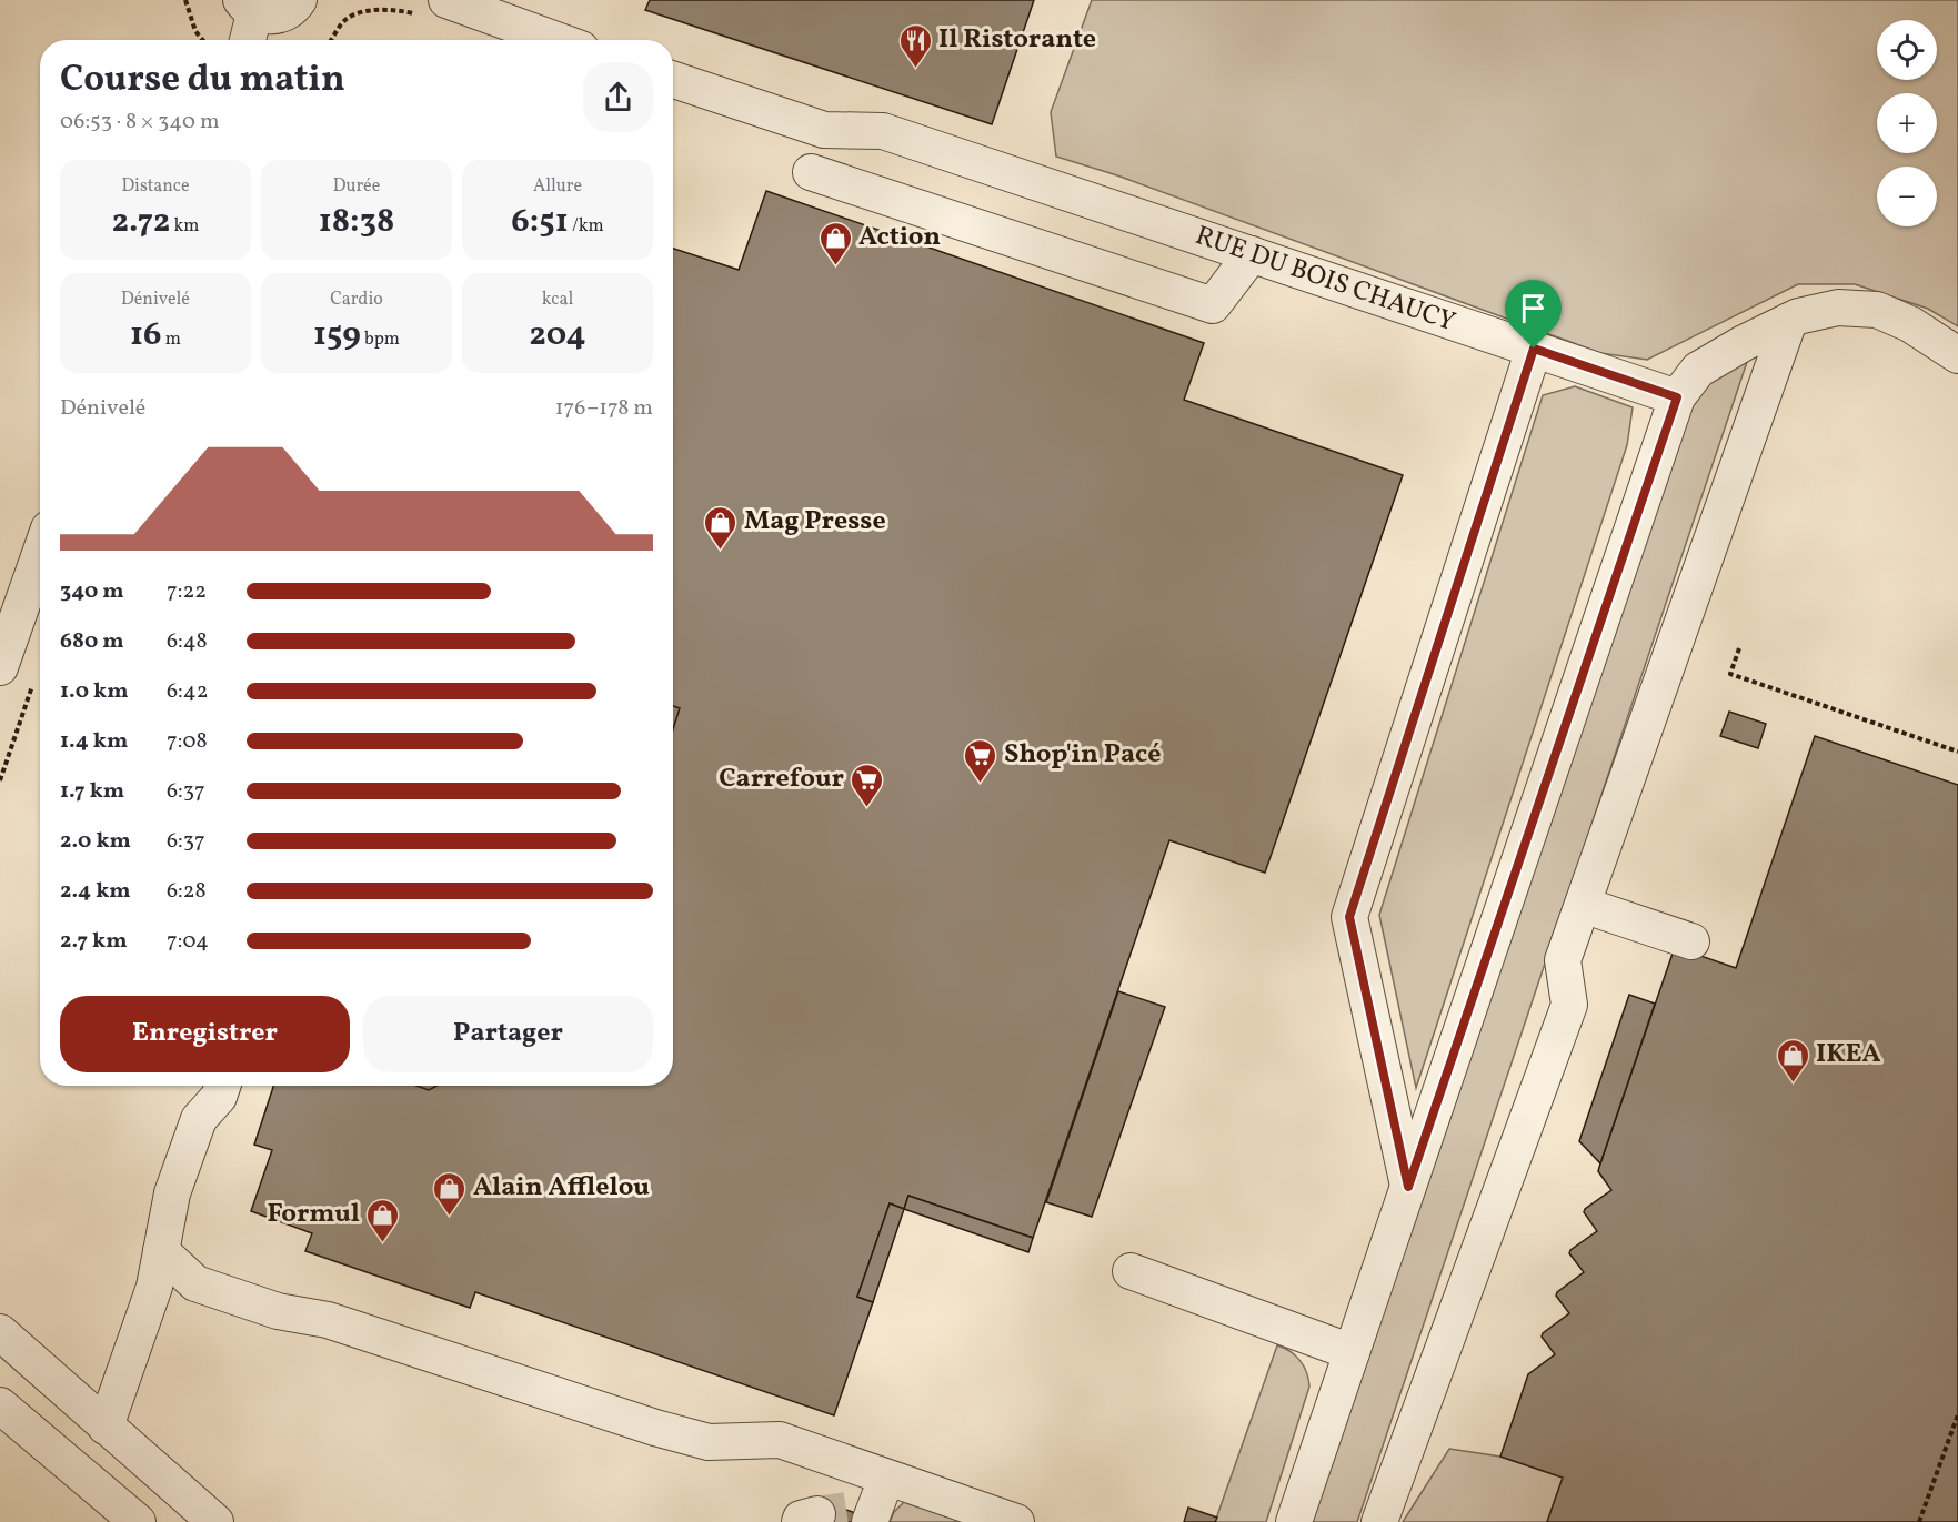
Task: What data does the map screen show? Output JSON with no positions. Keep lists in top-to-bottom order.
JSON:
{
  "streets": {
    "lane": ["RUE DU BOIS CHAUCY"]
  },
  "places": {
    "restaurant": ["Il Ristorante"],
    "shop": [
      "Action",
      "Mag Presse",
      "IKEA",
      "Alain Afflelou",
      "Formul"
    ],
    "supermarket": ["Shop'in Pacé", "Carrefour"]
  },
  "page": {
    "map_buttons": ["+", "−"],
    "heading": ["Course du matin", "06:53 · 8 × 340 m"],
    "stats": [
      ["Distance", "2.72 km"],
      ["Durée", "18:38"],
      ["Allure", "6:51 /km"],
      ["Dénivelé", "16 m"],
      ["Cardio", "159 bpm"],
      ["kcal", "204"]
    ],
    "chart": ["Dénivelé", "176–178 m"],
    "list": [
      {
        "name": "340 m",
        "note": "7:22"
      },
      {
        "name": "680 m",
        "note": "6:48"
      },
      {
        "name": "1.0 km",
        "note": "6:42"
      },
      {
        "name": "1.4 km",
        "note": "7:08"
      },
      {
        "name": "1.7 km",
        "note": "6:37"
      },
      {
        "name": "2.0 km",
        "note": "6:37"
      },
      {
        "name": "2.4 km",
        "note": "6:28"
      },
      {
        "name": "2.7 km",
        "note": "7:04"
      }
    ],
    "buttons": ["Enregistrer", "Partager"]
  }
}
